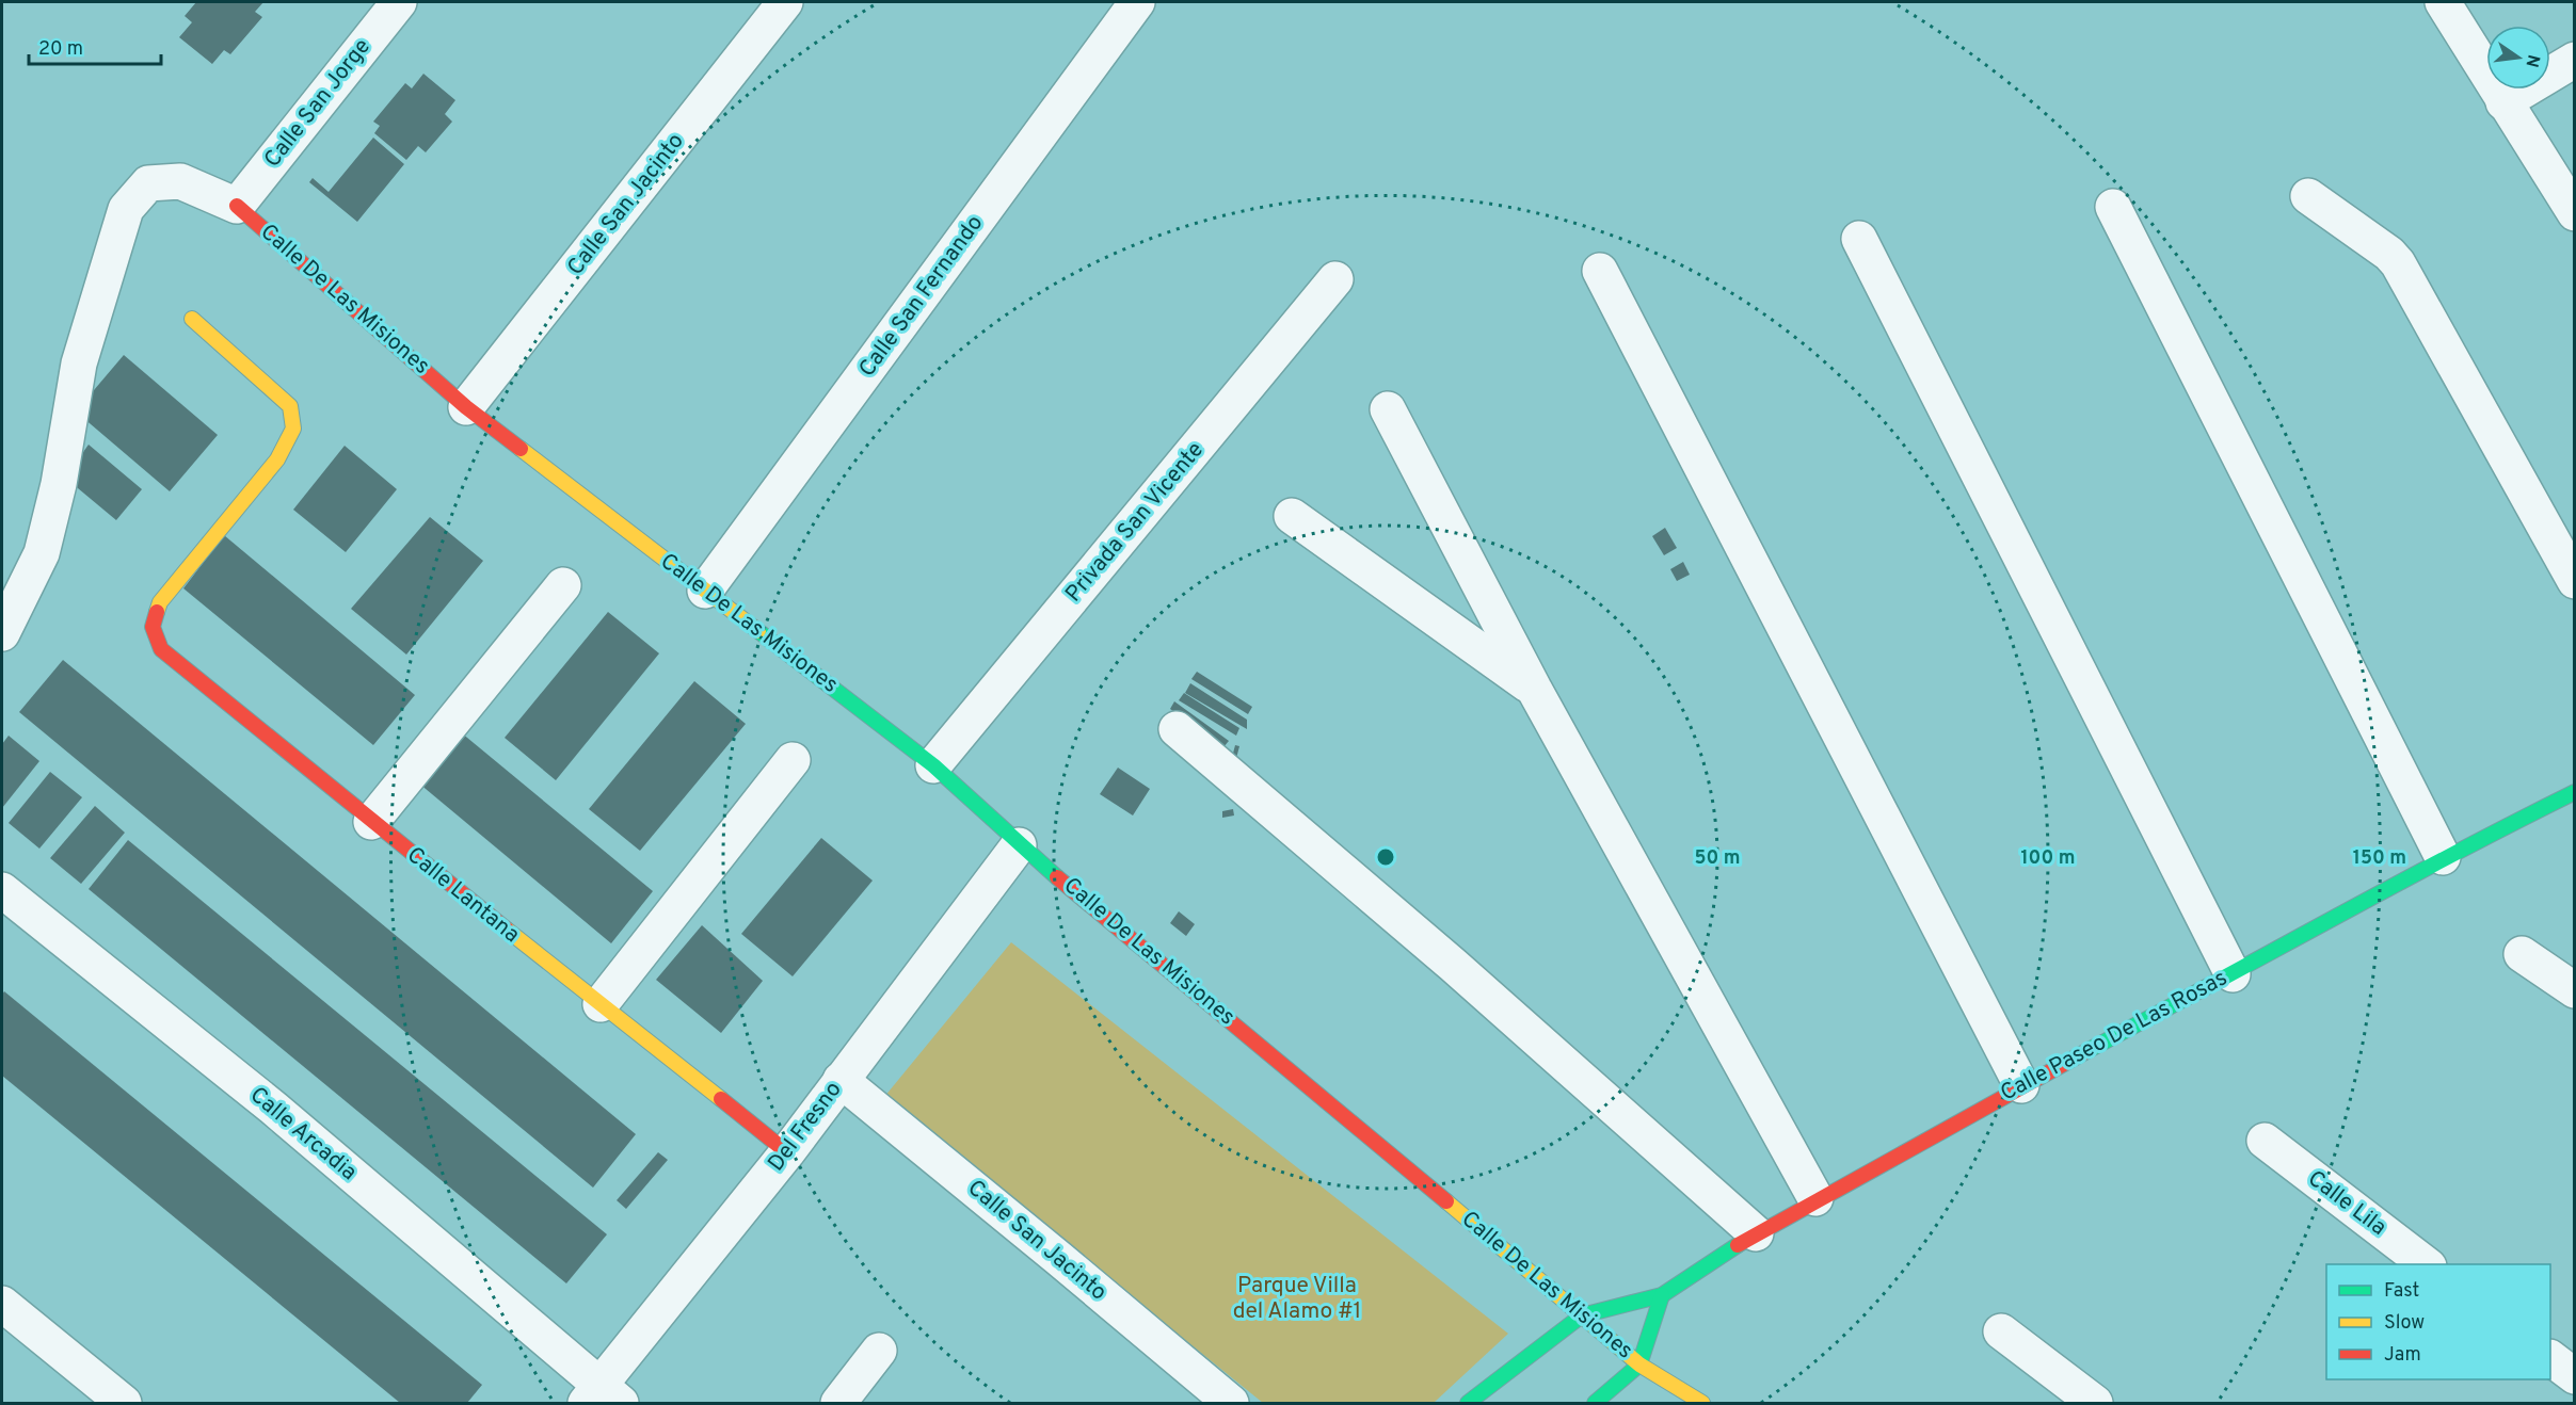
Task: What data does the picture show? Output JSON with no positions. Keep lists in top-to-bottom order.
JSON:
{
  "streets": {
    "street": [
      "Calle San Jorge",
      "Calle San Jacinto",
      "Calle San Fernando",
      "Calle De Las Misiones",
      "Privada San Vicente",
      "Calle Lantana",
      "Calle Paseo De Las Rosas",
      "Del Fresno",
      "Calle Arcadia",
      "Calle Lila"
    ]
  },
  "crossings": [
    ["Calle San Jorge", "Calle De Las Misiones"],
    ["Calle San Jacinto", "Calle De Las Misiones"],
    ["Calle San Jacinto", "Del Fresno"],
    ["Calle San Fernando", "Calle De Las Misiones"],
    ["Calle De Las Misiones", "Privada San Vicente"],
    ["Calle De Las Misiones", "Calle Paseo De Las Rosas"],
    ["Calle De Las Misiones", "Del Fresno"],
    ["Calle Lantana", "Del Fresno"],
    ["Del Fresno", "Calle Arcadia"]
  ],
  "parks": ["Parque Villa del Alamo #1"],
  "legend": ["Fast", "Slow", "Jam"],
  "scale_bar": "20 m",
  "north": "right",
  "rings": ["50 m", "100 m", "150 m"]
}
